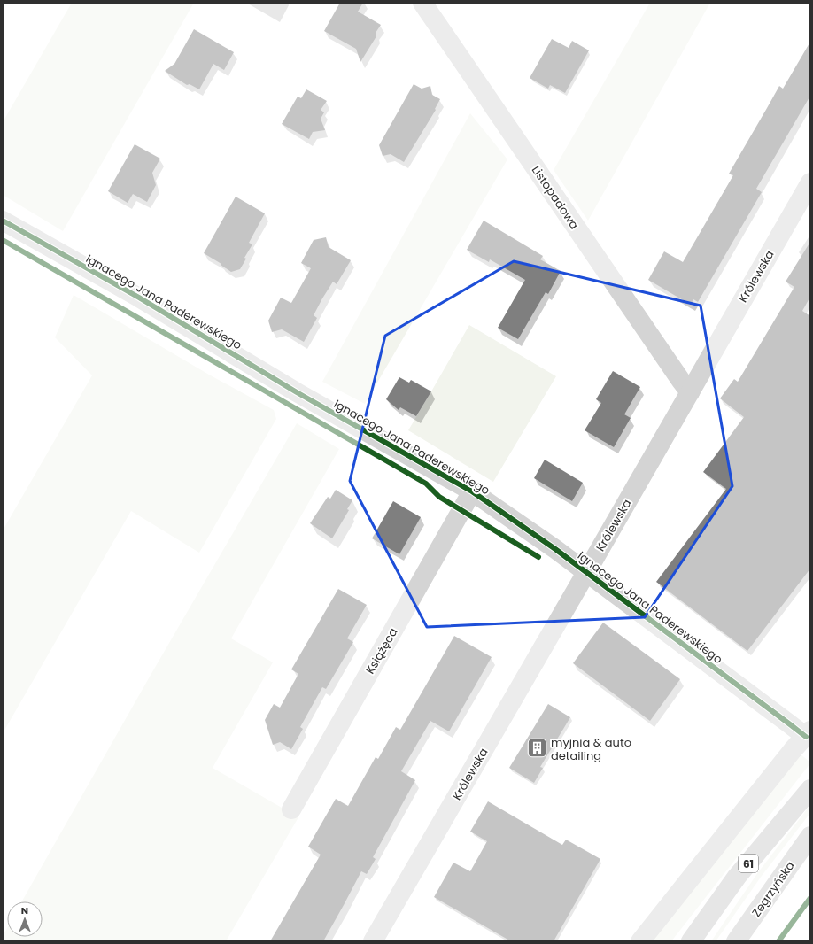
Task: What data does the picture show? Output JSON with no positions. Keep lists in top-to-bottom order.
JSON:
{
  "streets": {
    "main road": ["61", "Zegrzyńska"],
    "street": [
      "Listopadowa",
      "Królewska",
      "Ignacego Jana Paderewskiego",
      "Książęca"
    ]
  },
  "crossings": [
    ["Listopadowa", "Królewska"],
    ["Królewska", "Ignacego Jana Paderewskiego"],
    ["Ignacego Jana Paderewskiego", "Książęca"]
  ],
  "places": {
    "building": ["myjnia & auto detailing"]
  },
  "north": "top"
}
